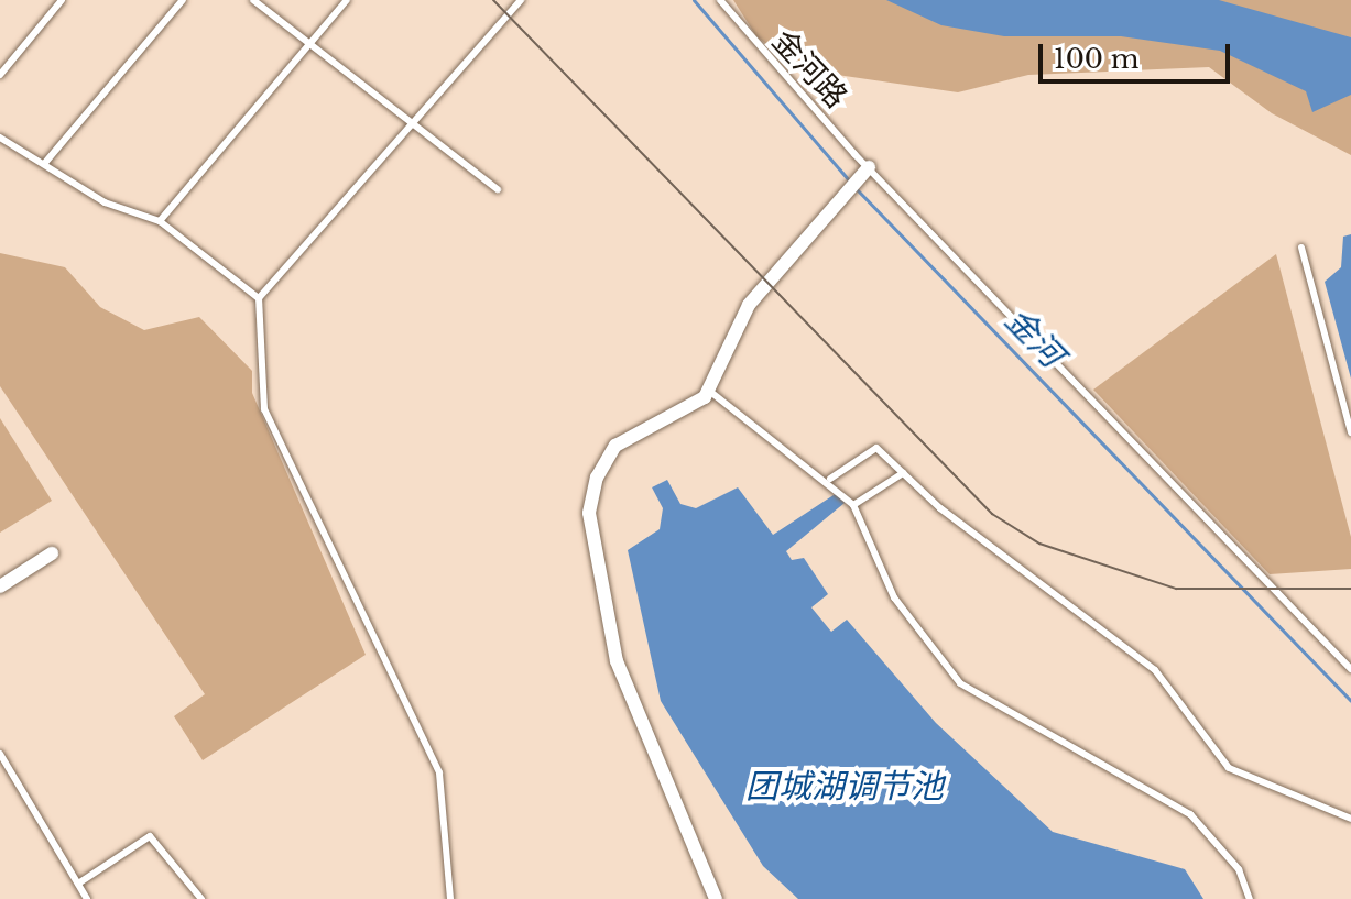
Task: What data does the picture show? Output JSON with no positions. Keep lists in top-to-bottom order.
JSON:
{
  "streets": {
    "lane": ["金河路"]
  },
  "water": ["金河", "团城湖调节池"],
  "scale_bar": "100 m"
}
